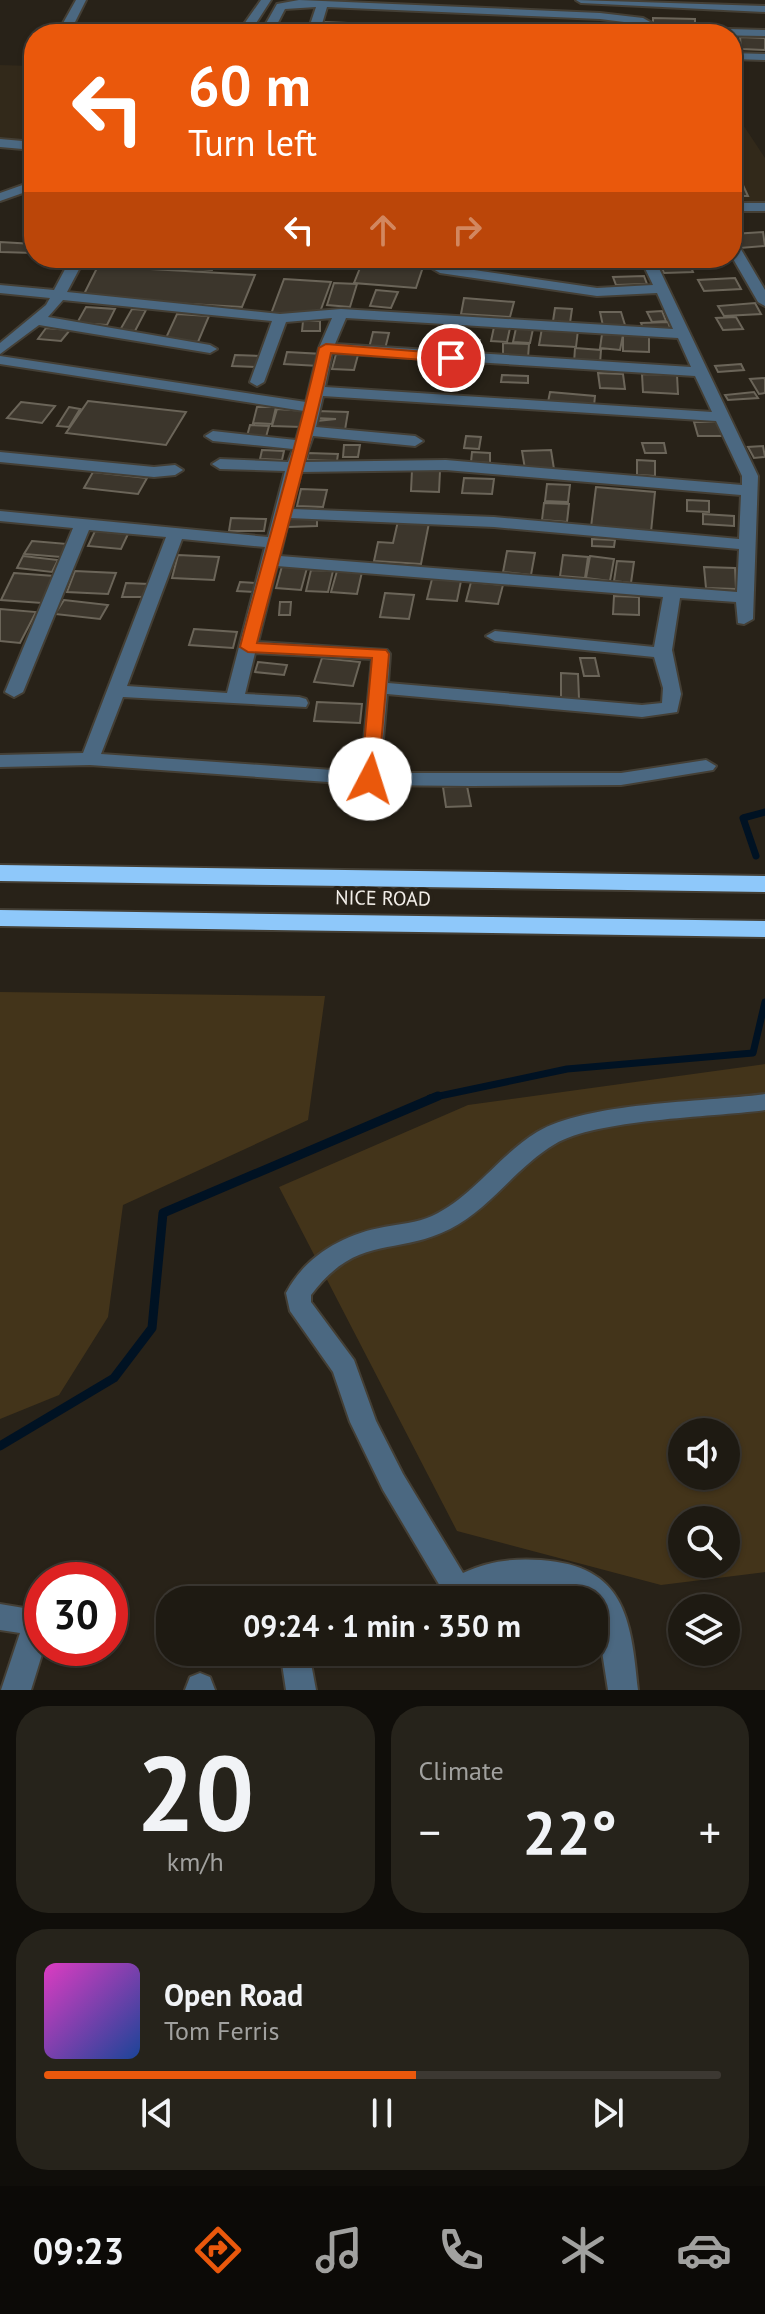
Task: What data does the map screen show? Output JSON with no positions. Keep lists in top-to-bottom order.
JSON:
{
  "streets": {
    "highway": ["NICE ROAD"]
  },
  "page": {
    "turn": ["60 m", "Turn left"],
    "limit": "30",
    "trip": "09:24 · 1 min · 350 m",
    "tile": [
      ["20", "km/h"],
      "Climate"
    ],
    "heat": ["−", "22°", "+"],
    "song": ["Open Road", "Tom Ferris"],
    "tabs": "09:23"
  }
}
